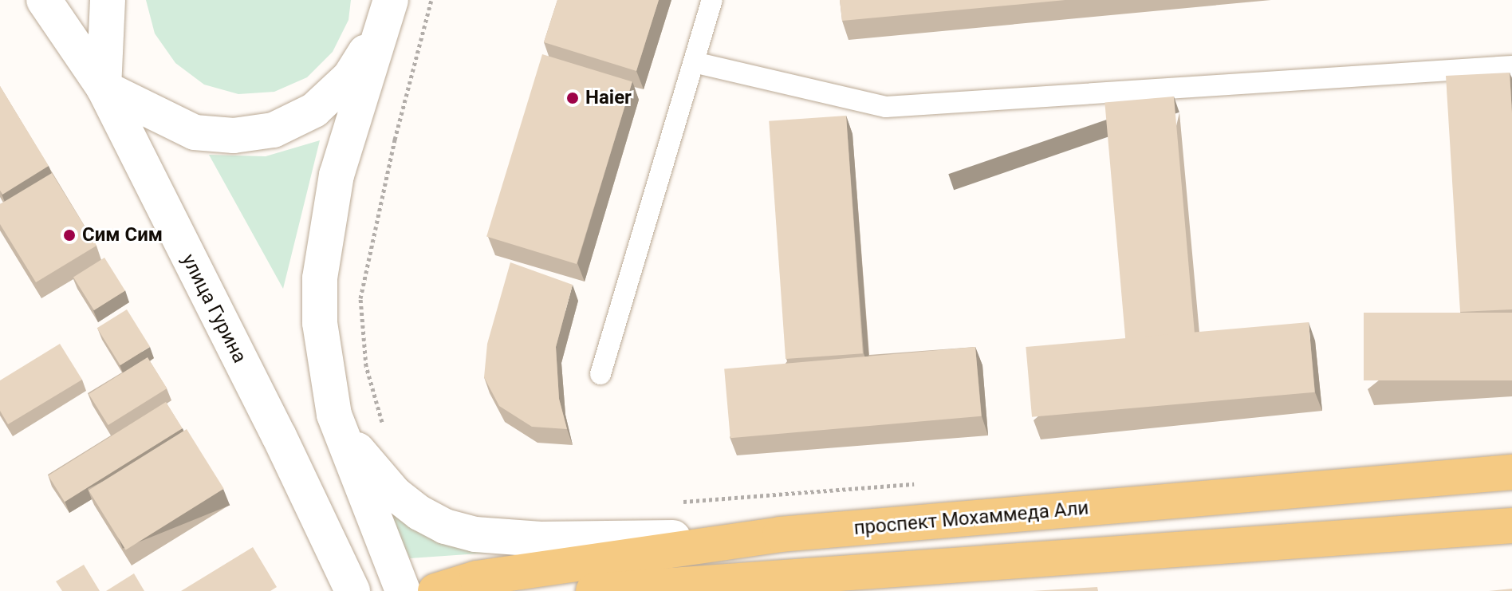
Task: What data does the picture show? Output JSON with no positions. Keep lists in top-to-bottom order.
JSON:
{
  "streets": {
    "main road": ["улица Гурина", "проспект Мохаммеда Али"]
  },
  "places": ["Haier", "Сим Сим"]
}
